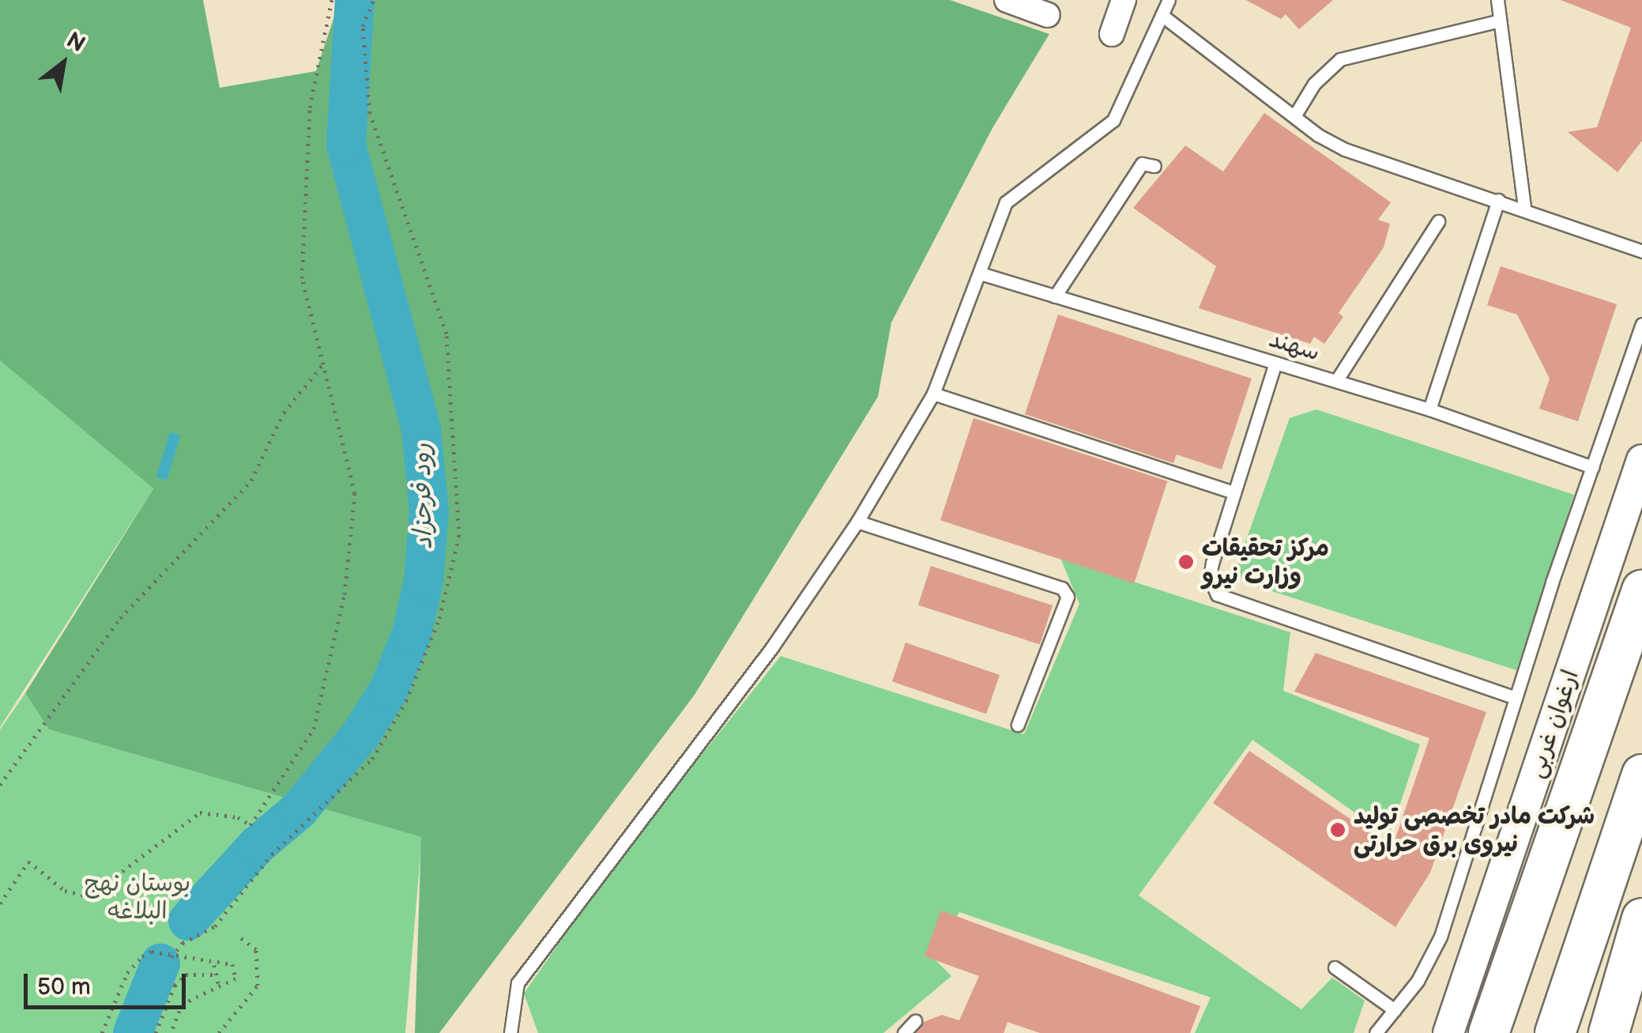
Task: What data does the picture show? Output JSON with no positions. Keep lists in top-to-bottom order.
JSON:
{
  "streets": {
    "street": ["ارغوان غربی"],
    "lane": ["سهند"]
  },
  "water": ["رود فرحزاد"],
  "parks": ["بوستان نهج البلاغه"],
  "places": ["مرکز تحقیقات وزارت نیرو", "شرکت مادر تخصصی تولید نیروی برق حرارتی"],
  "scale_bar": "50 m",
  "north": "top right"
}
